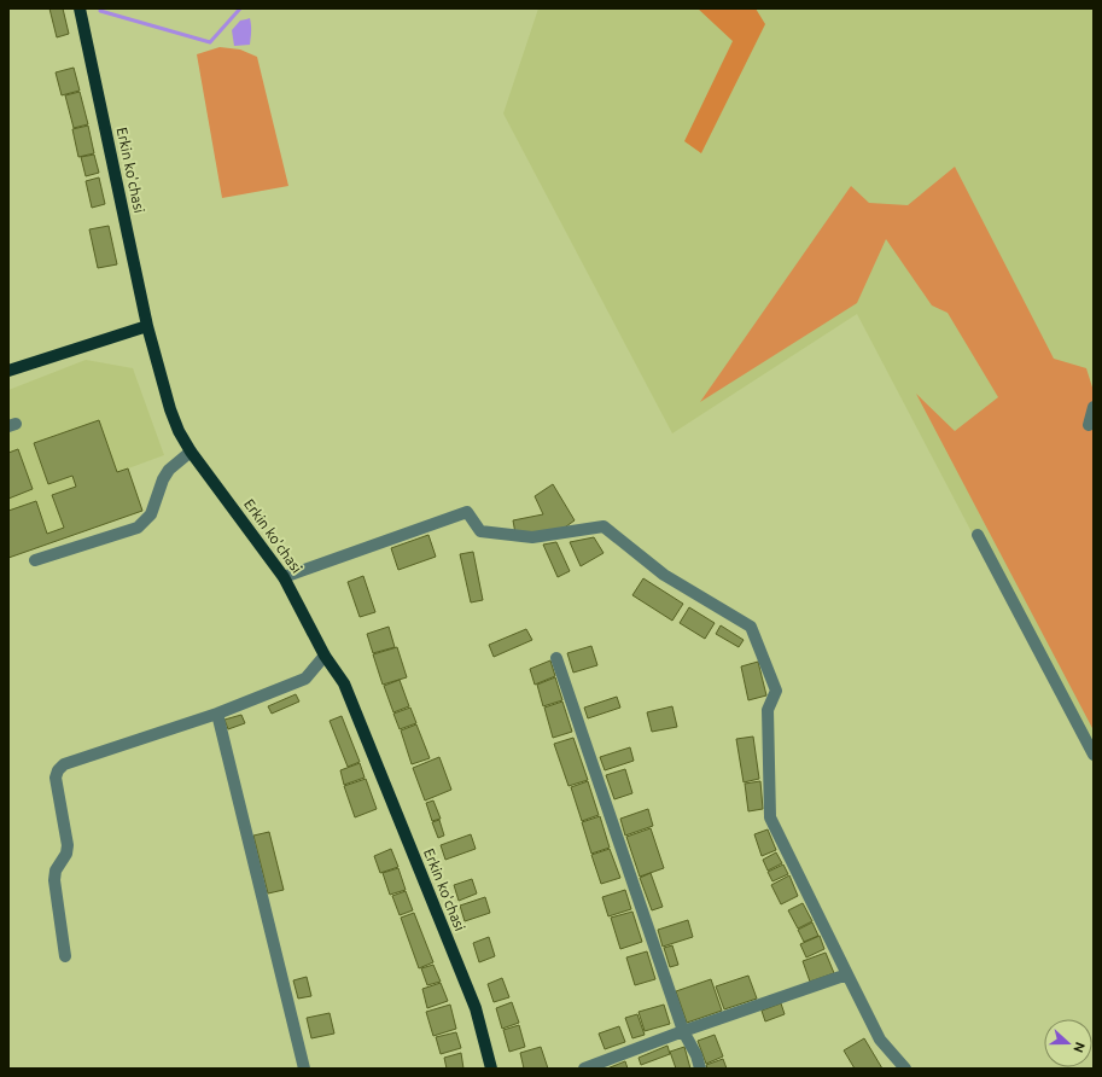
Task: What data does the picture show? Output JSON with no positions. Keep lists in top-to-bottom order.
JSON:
{
  "streets": {
    "main road": ["Erkin ko'chasi"]
  },
  "north": "right"
}
